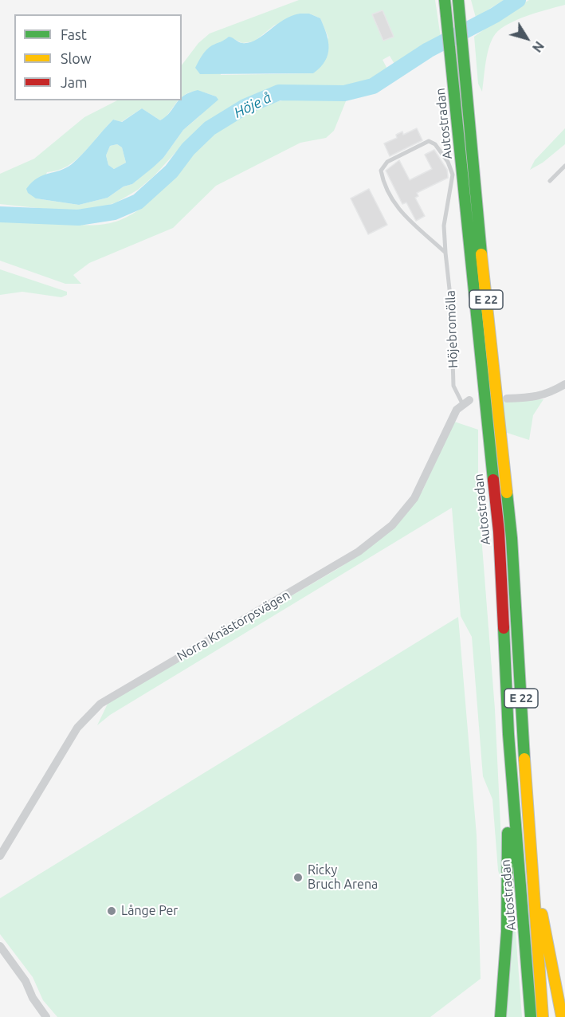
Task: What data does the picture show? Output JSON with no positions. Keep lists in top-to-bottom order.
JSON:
{
  "streets": {
    "highway": ["Autostradan", "E 22"],
    "street": ["Norra Knästorpsvägen"],
    "lane": ["Höjebromölla"]
  },
  "crossings": [
    ["Höjebromölla", "Norra Knästorpsvägen"]
  ],
  "water": ["Höje å"],
  "places": ["Ricky Bruch Arena", "Långe Per"],
  "legend": ["Fast", "Slow", "Jam"],
  "north": "bottom right"
}
